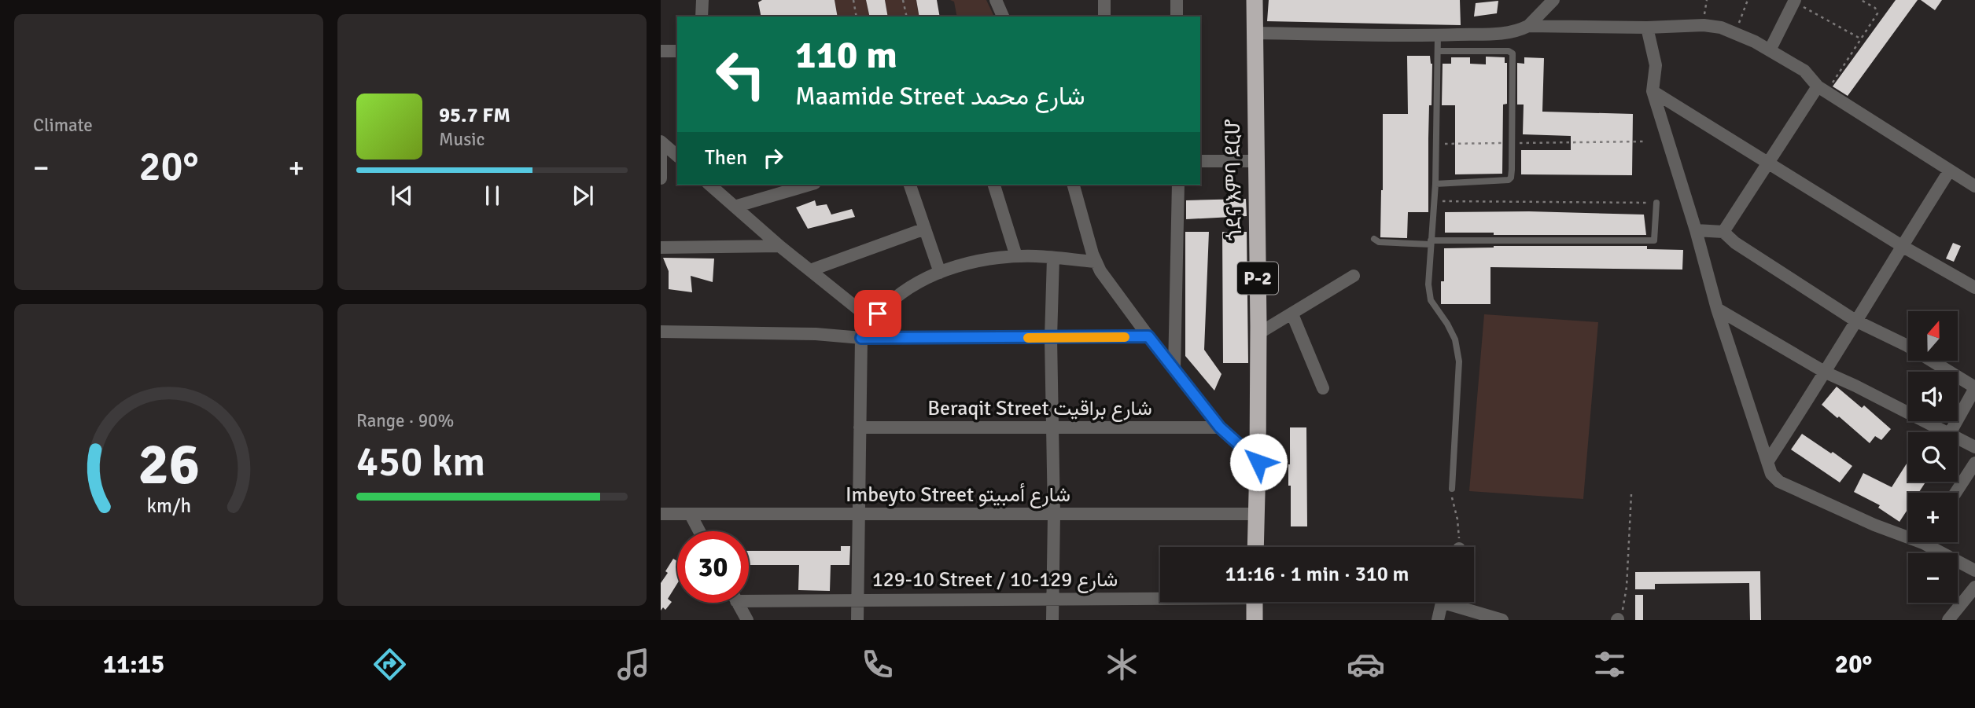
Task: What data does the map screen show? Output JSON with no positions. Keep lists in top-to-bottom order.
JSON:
{
  "streets": {
    "highway": ["ጎደና እምባ ደርሆ", "P-2"],
    "street": ["Beraqit Street شارع براقيت", "Imbeyto Street شارع أمبيتو", "129-10 Street / شارع 129-10"]
  },
  "crossings": [
    ["ጎደና እምባ ደርሆ", "Imbeyto Street شارع أمبيتو"]
  ],
  "north": "top",
  "page": {
    "tile": [
      "Climate",
      ["Range · 90%", "450 km"]
    ],
    "turn": ["110 m", "Maamide Street شارع محمد"],
    "song": ["95.7 FM", "Music"],
    "then": "Then",
    "heat": ["−", "20°", "+"],
    "map_buttons": ["+", "−"],
    "limit": "30",
    "trip": "11:16 · 1 min · 310 m",
    "tabs": ["11:15", "20°"],
    "gauge": ["26", "km/h"]
  }
}
